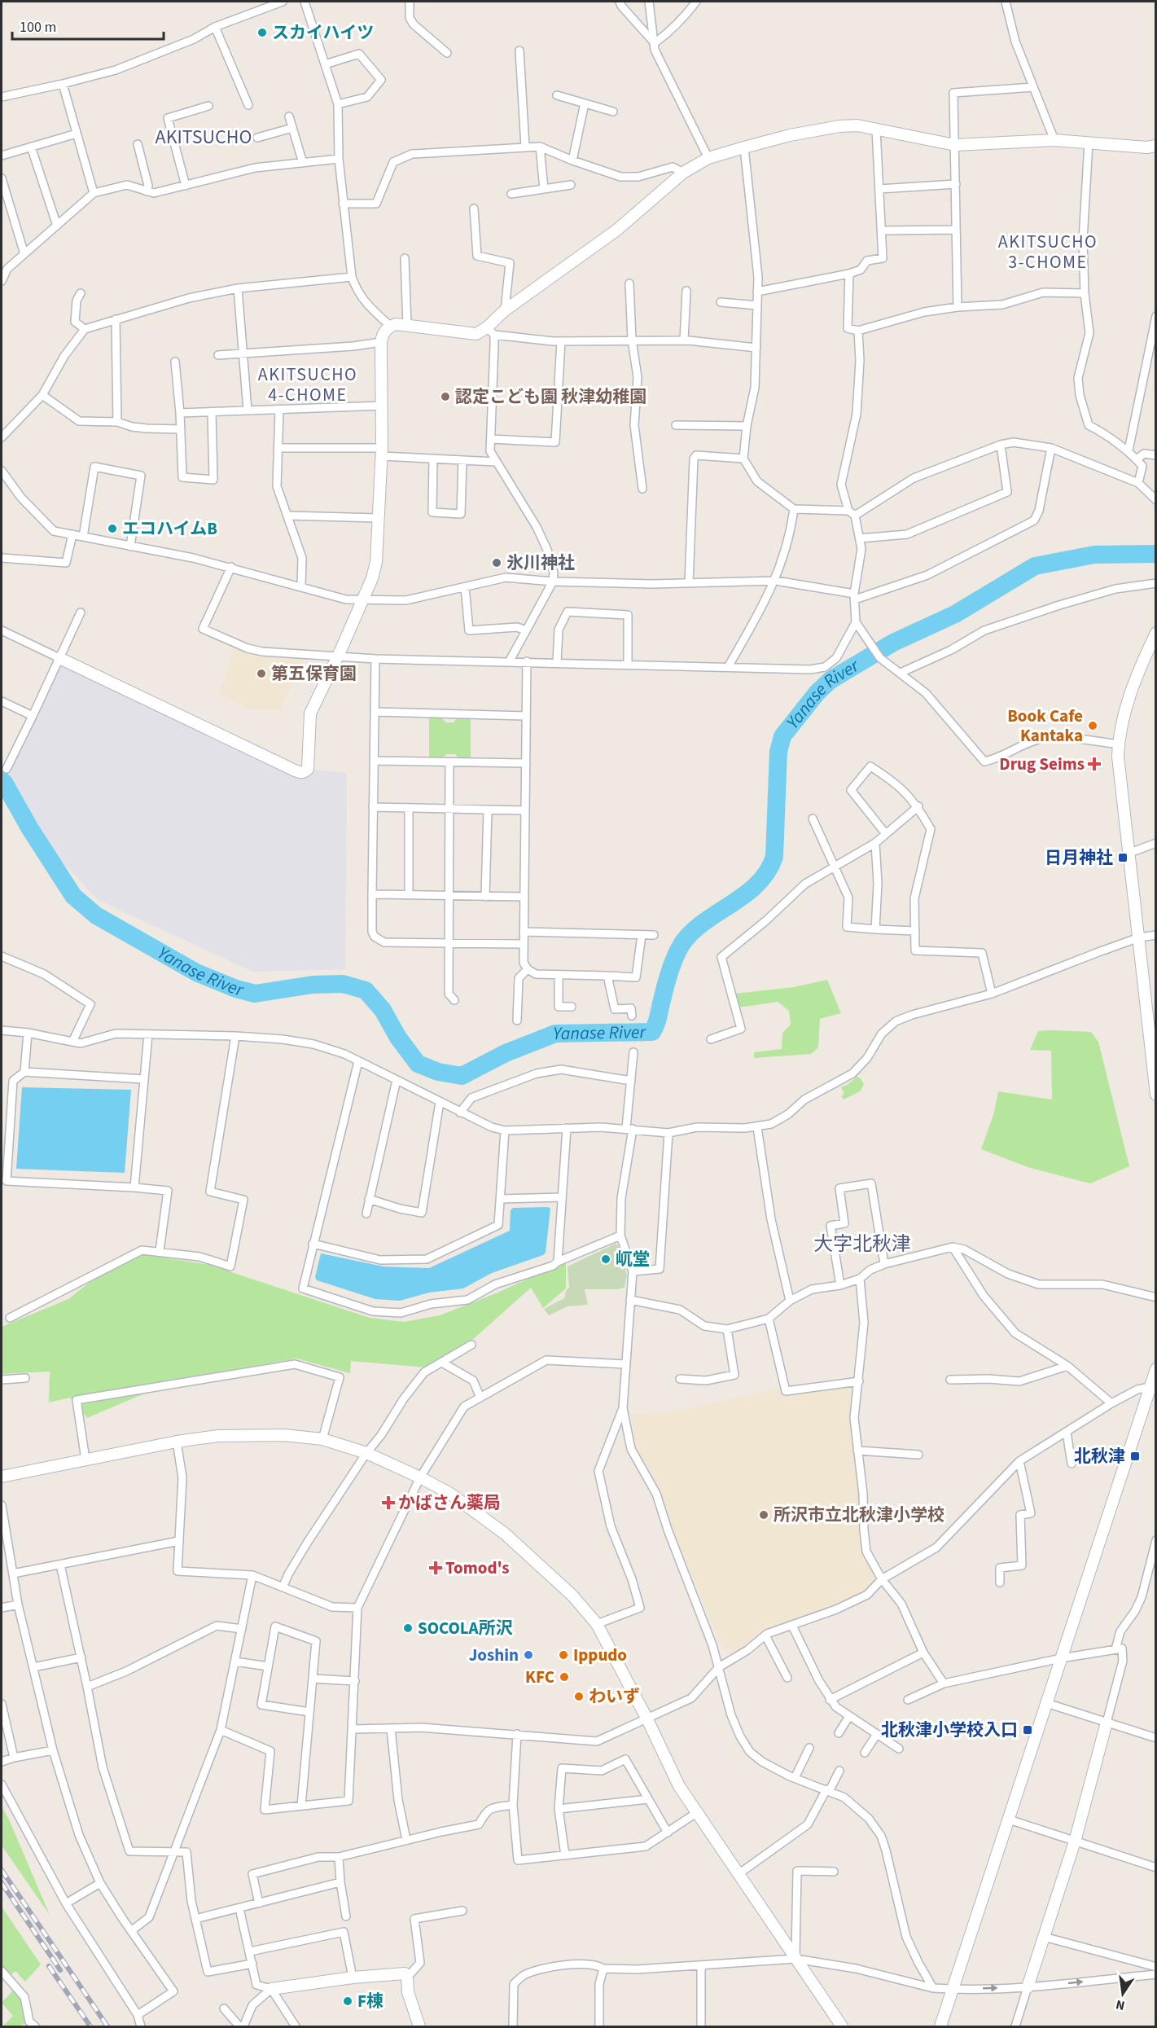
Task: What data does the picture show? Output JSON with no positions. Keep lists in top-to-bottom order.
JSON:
{
  "districts": [
    "AKITSUCHO",
    "AKITSUCHO 3-CHOME",
    "AKITSUCHO 4-CHOME",
    "大字北秋津"
  ],
  "water": ["Yanase River"],
  "places": {
    "other": [
      "スカイハイツ",
      "認定こども園 秋津幼稚園",
      "エコハイムB",
      "氷川神社",
      "第五保育園",
      "Book Cafe Kantaka",
      "屼堂",
      "所沢市立北秋津小学校",
      "SOCOLA所沢",
      "Joshin",
      "Ippudo",
      "KFC",
      "わいず",
      "F棟"
    ],
    "health": ["Drug Seims", "かばさん薬局", "Tomod's"],
    "transit": ["日月神社", "北秋津", "北秋津小学校入口"]
  },
  "scale_bar": "100 m",
  "north": "bottom"
}
